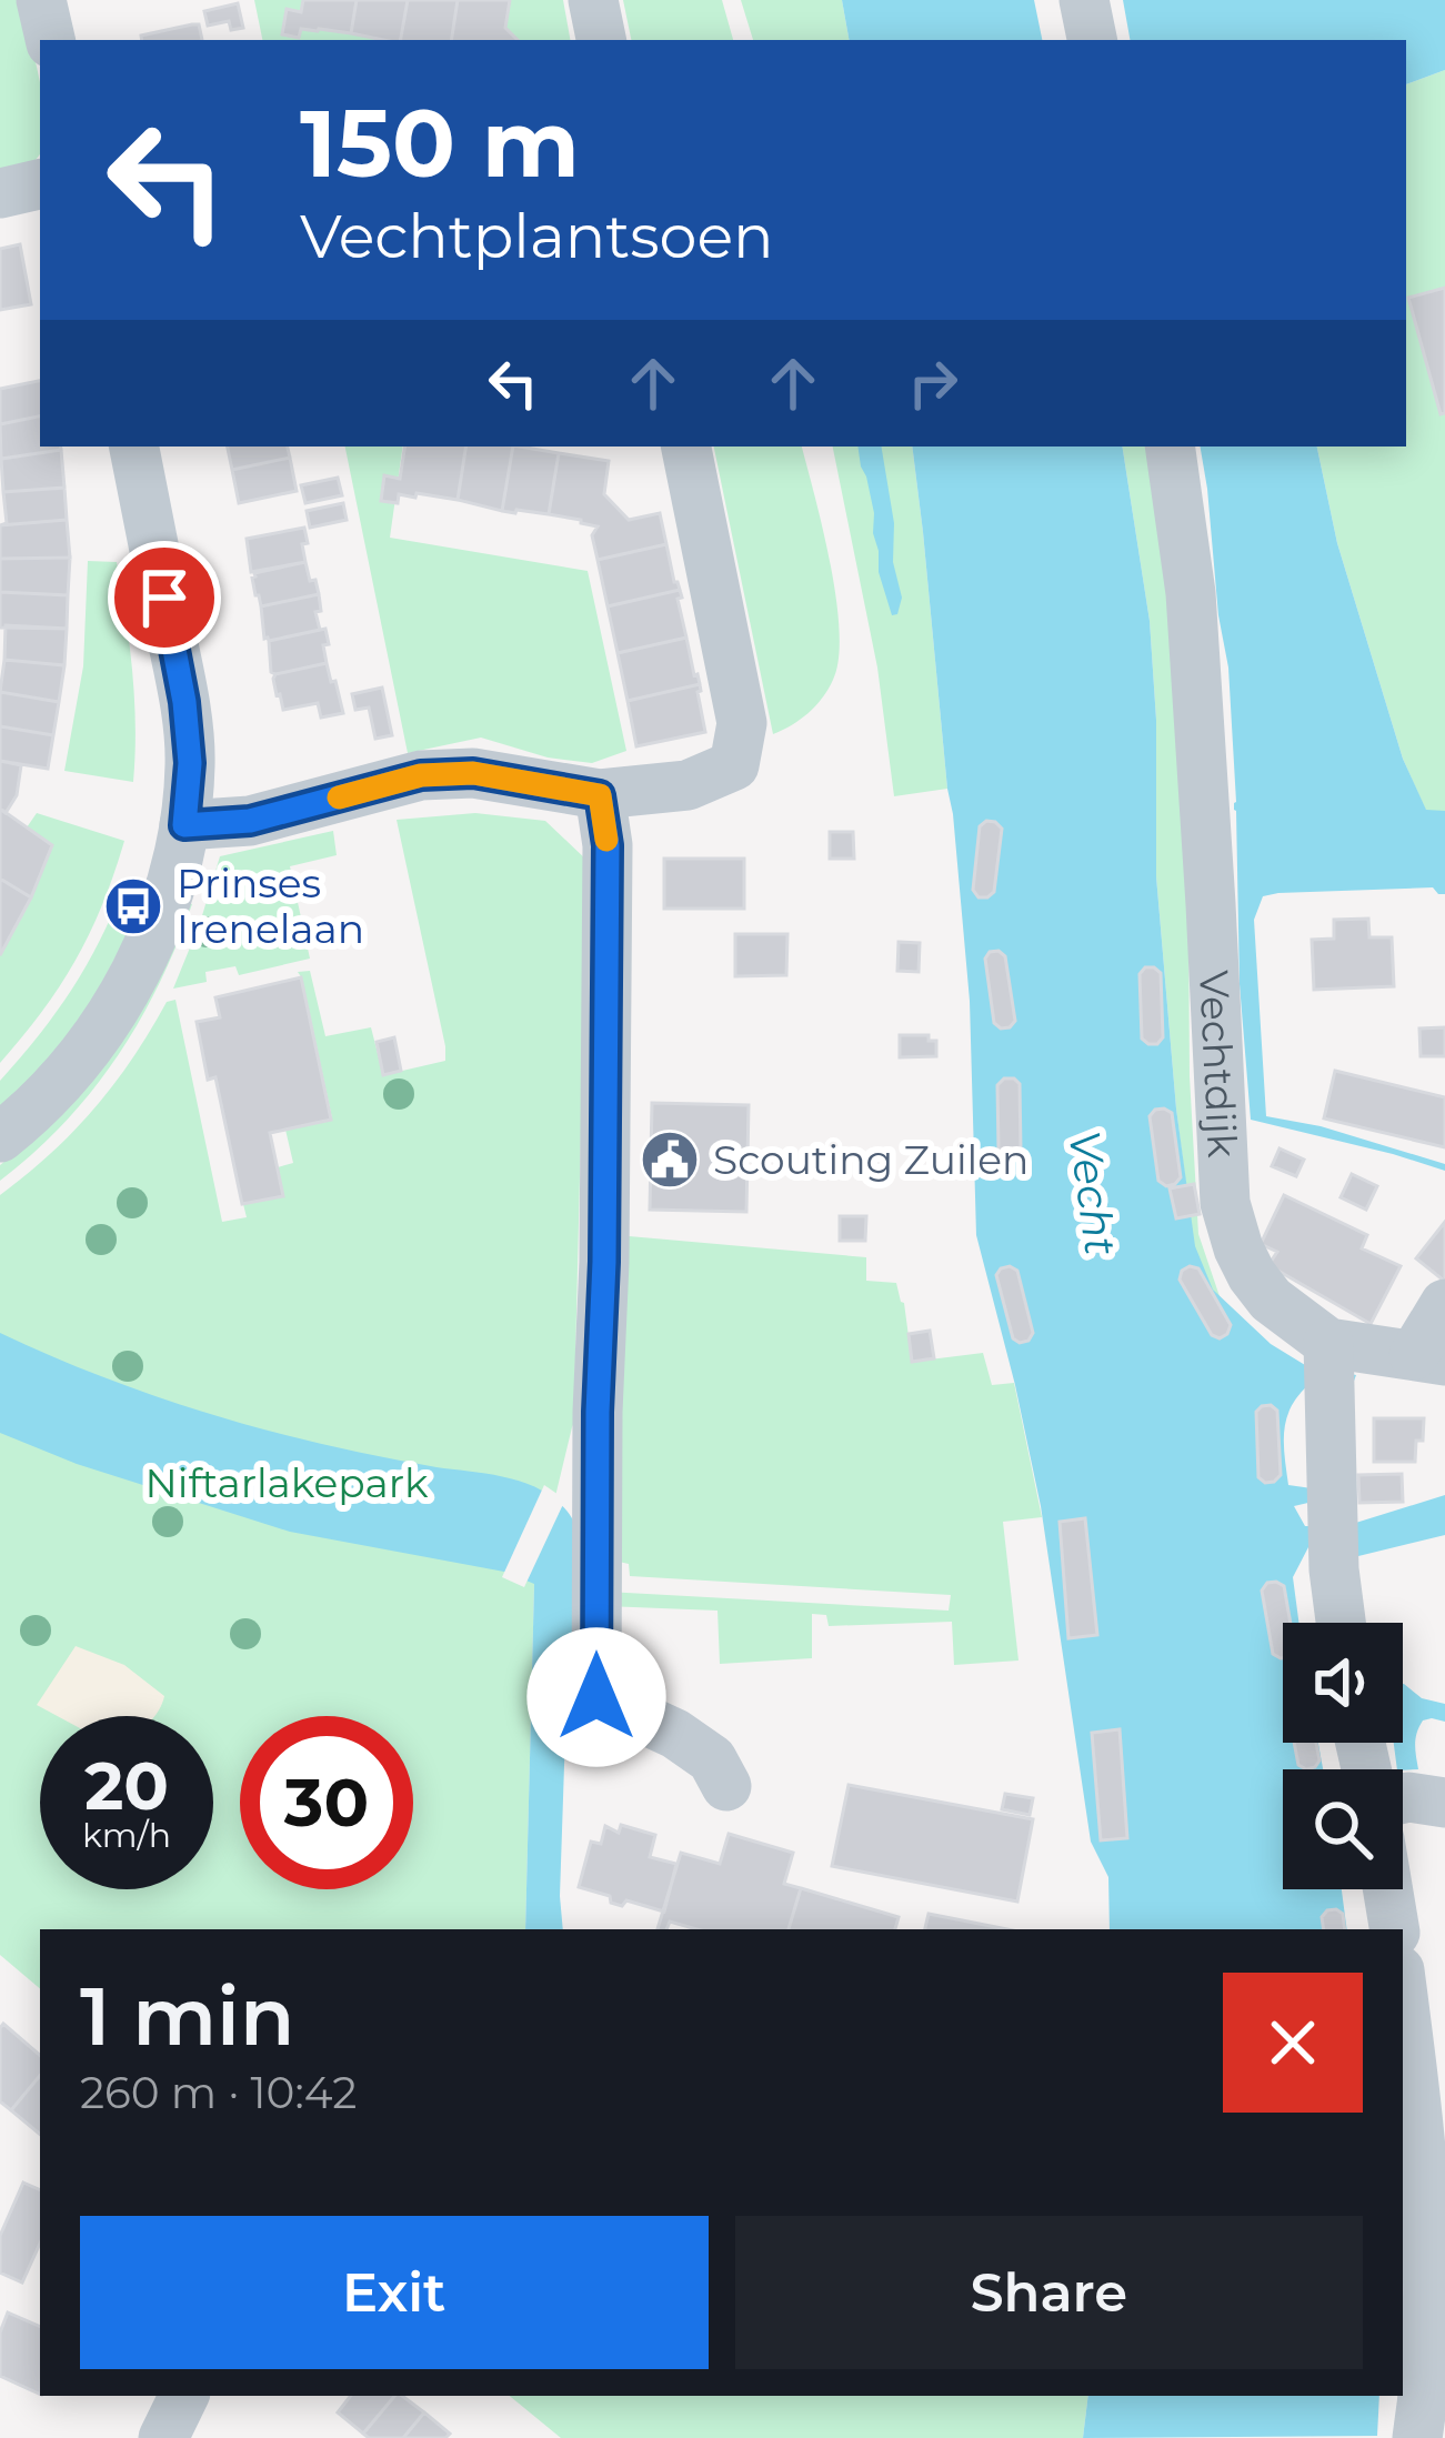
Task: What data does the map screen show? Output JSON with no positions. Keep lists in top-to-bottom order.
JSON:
{
  "streets": {
    "street": ["Vechtdijk"]
  },
  "water": ["Vecht"],
  "parks": ["Niftarlakepark"],
  "places": {
    "bus stop": ["Prinses Irenelaan"],
    "public building": ["Scouting Zuilen"]
  },
  "page": {
    "turn": ["150 m", "Vechtplantsoen"],
    "speed": "20 km/h",
    "limit": "30",
    "heading": ["1 min", "260 m · 10:42"],
    "buttons": ["Exit", "Share"]
  }
}
